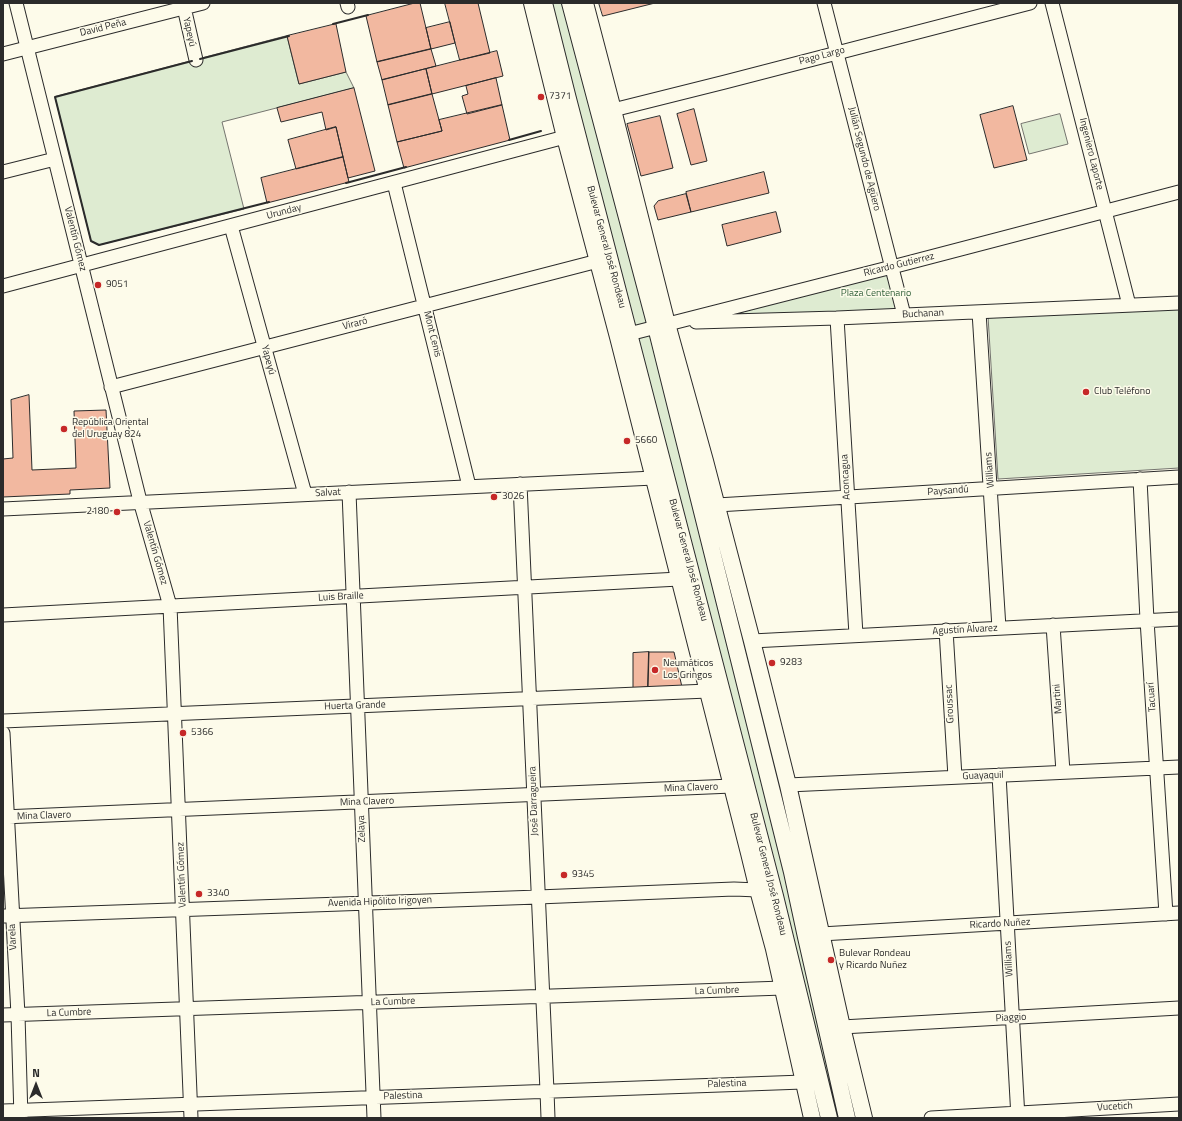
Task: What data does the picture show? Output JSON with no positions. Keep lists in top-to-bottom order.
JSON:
{
  "streets": {
    "main road": ["Bulevar General José Rondeau"],
    "street": [
      "David Peña",
      "Yapeyú",
      "Pago Largo",
      "Ingeniero Laporte",
      "Julián Segundo de Agüero",
      "Urunday",
      "Valentín Gómez",
      "Ricardo Gutierrez",
      "Buchanan",
      "Viraró",
      "Mont Cenis",
      "Williams",
      "Aconcagua",
      "Paysandú",
      "Salvat",
      "Luis Braille",
      "Agustín Álvarez",
      "Tacuarí",
      "Martini",
      "Groussac",
      "Huerta Grande",
      "Guayaquil",
      "Mina Clavero",
      "José Darragueira",
      "Zelaya",
      "Avenida Hipólito Irigoyen",
      "Ricardo Nuñez",
      "Varela",
      "La Cumbre",
      "Piaggio",
      "Palestina",
      "Vucetich"
    ]
  },
  "crossings": [
    ["David Peña", "Yapeyú"],
    ["David Peña", "Valentín Gómez"],
    ["Yapeyú", "Urunday"],
    ["Yapeyú", "Viraró"],
    ["Yapeyú", "Salvat"],
    ["Pago Largo", "Julián Segundo de Agüero"],
    ["Ingeniero Laporte", "Ricardo Gutierrez"],
    ["Ingeniero Laporte", "Buchanan"],
    ["Julián Segundo de Agüero", "Ricardo Gutierrez"],
    ["Julián Segundo de Agüero", "Buchanan"],
    ["Urunday", "Valentín Gómez"],
    ["Urunday", "Bulevar General José Rondeau"],
    ["Urunday", "Mont Cenis"],
    ["Valentín Gómez", "Viraró"],
    ["Valentín Gómez", "Salvat"],
    ["Valentín Gómez", "Luis Braille"],
    ["Valentín Gómez", "Huerta Grande"],
    ["Valentín Gómez", "Mina Clavero"],
    ["Valentín Gómez", "Avenida Hipólito Irigoyen"],
    ["Valentín Gómez", "La Cumbre"],
    ["Valentín Gómez", "Palestina"],
    ["Bulevar General José Rondeau", "Ricardo Gutierrez"],
    ["Bulevar General José Rondeau", "Viraró"],
    ["Bulevar General José Rondeau", "Salvat"],
    ["Bulevar General José Rondeau", "Luis Braille"],
    ["Bulevar General José Rondeau", "Huerta Grande"],
    ["Bulevar General José Rondeau", "Mina Clavero"],
    ["Bulevar General José Rondeau", "Avenida Hipólito Irigoyen"],
    ["Bulevar General José Rondeau", "La Cumbre"],
    ["Bulevar General José Rondeau", "Palestina"],
    ["Ricardo Gutierrez", "Buchanan"],
    ["Buchanan", "Williams"],
    ["Buchanan", "Aconcagua"],
    ["Viraró", "Mont Cenis"],
    ["Mont Cenis", "Salvat"],
    ["Williams", "Paysandú"],
    ["Williams", "Agustín Álvarez"],
    ["Williams", "Guayaquil"],
    ["Williams", "Ricardo Nuñez"],
    ["Williams", "Piaggio"],
    ["Williams", "Vucetich"],
    ["Aconcagua", "Paysandú"],
    ["Aconcagua", "Agustín Álvarez"],
    ["Paysandú", "Tacuarí"],
    ["Salvat", "José Darragueira"],
    ["Salvat", "Zelaya"],
    ["Luis Braille", "José Darragueira"],
    ["Luis Braille", "Zelaya"],
    ["Agustín Álvarez", "Tacuarí"],
    ["Agustín Álvarez", "Martini"],
    ["Agustín Álvarez", "Groussac"],
    ["Tacuarí", "Guayaquil"],
    ["Tacuarí", "Ricardo Nuñez"],
    ["Martini", "Guayaquil"],
    ["Groussac", "Guayaquil"],
    ["Huerta Grande", "José Darragueira"],
    ["Huerta Grande", "Zelaya"],
    ["Mina Clavero", "José Darragueira"],
    ["Mina Clavero", "Zelaya"],
    ["Mina Clavero", "Varela"],
    ["José Darragueira", "Avenida Hipólito Irigoyen"],
    ["José Darragueira", "La Cumbre"],
    ["José Darragueira", "Palestina"],
    ["Zelaya", "Avenida Hipólito Irigoyen"],
    ["Zelaya", "La Cumbre"],
    ["Zelaya", "Palestina"],
    ["Avenida Hipólito Irigoyen", "Varela"],
    ["Varela", "La Cumbre"],
    ["Varela", "Palestina"]
  ],
  "parks": ["Plaza Centenario"],
  "places": [
    "7371",
    "9051",
    "Club Teléfono",
    "República Oriental del Uruguay 824",
    "5660",
    "3026",
    "2180",
    "9283",
    "Neumáticos Los Gringos",
    "5366",
    "9345",
    "3340",
    "Bulevar Rondeau y Ricardo Nuñez"
  ],
  "north": "top"
}
